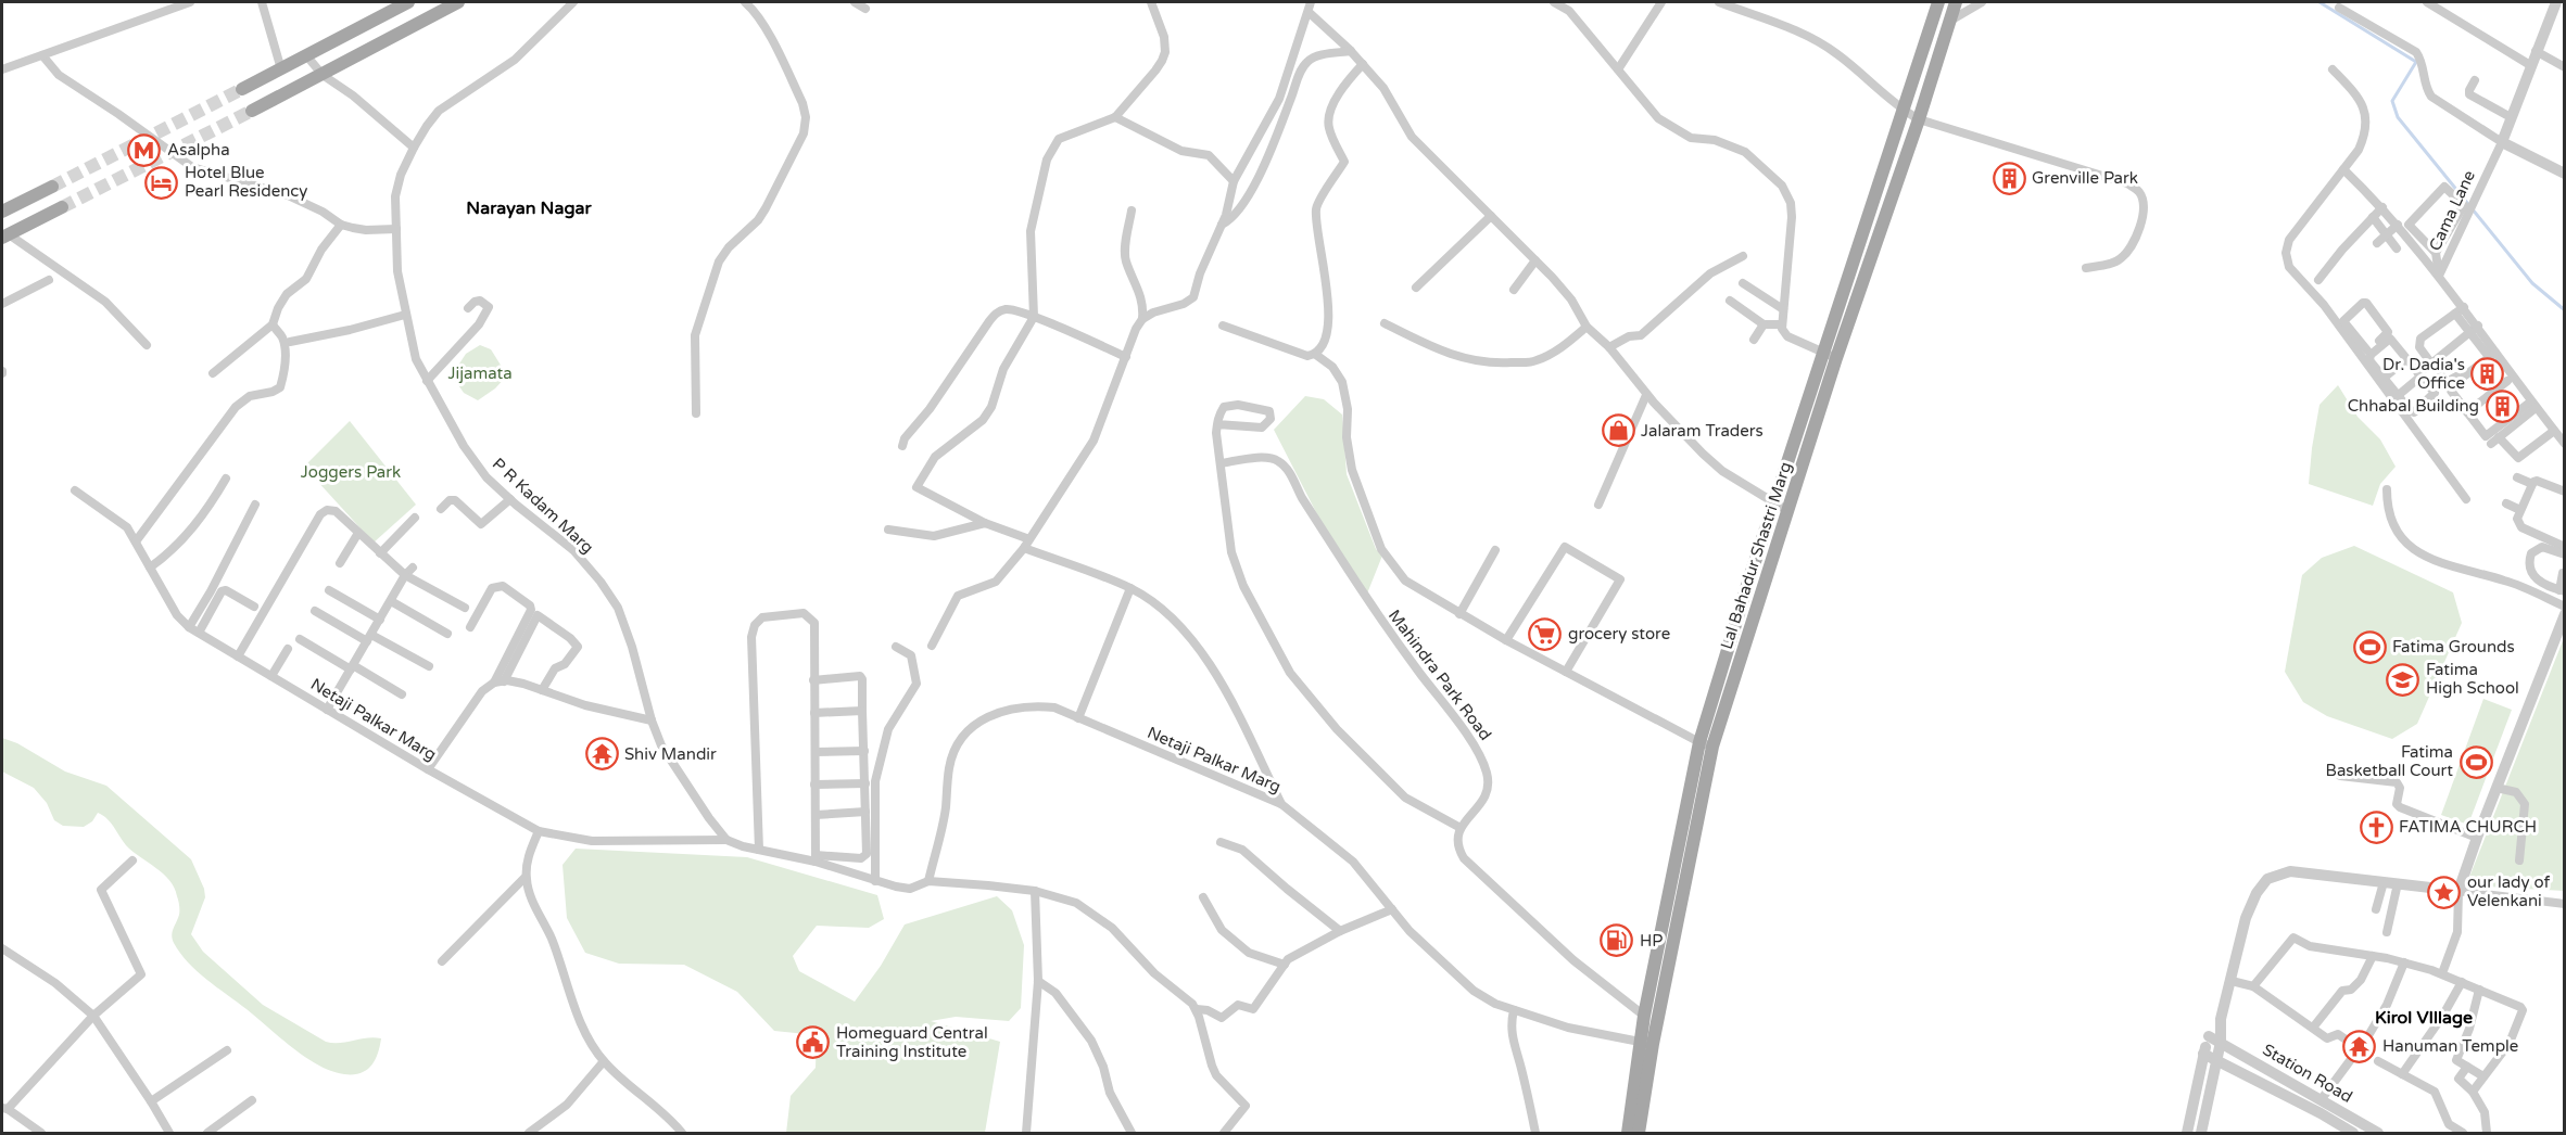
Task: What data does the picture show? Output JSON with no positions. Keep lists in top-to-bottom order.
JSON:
{
  "streets": {
    "main road": ["Lal Bahadur Shastri Marg"],
    "street": [
      "Cama Lane",
      "P R Kadam Marg",
      "Mahindra Park Road",
      "Netaji Palkar Marg",
      "Station Road"
    ]
  },
  "crossings": [
    ["P R Kadam Marg", "Netaji Palkar Marg"],
    ["Lal Bahadur Shastri Marg", "Netaji Palkar Marg"]
  ],
  "districts": ["Narayan Nagar", "Kirol VIllage"],
  "parks": ["Jijamata", "Joggers Park"],
  "places": {
    "metro station": ["Asalpha"],
    "building": ["Grenville Park", "Dr. Dadia's Office", "Chhabal Building"],
    "hotel": ["Hotel Blue Pearl Residency"],
    "shop": ["Jalaram Traders"],
    "supermarket": ["grocery store"],
    "sports": ["Fatima Grounds", "Fatima Basketball Court"],
    "school or university": ["Fatima High School"],
    "temple": ["Shiv Mandir", "Hanuman Temple"],
    "church": ["FATIMA CHURCH"],
    "place": ["our lady of Velenkani"],
    "fuel station": ["HP"],
    "public building": ["Homeguard Central Training Institute"]
  }
}
